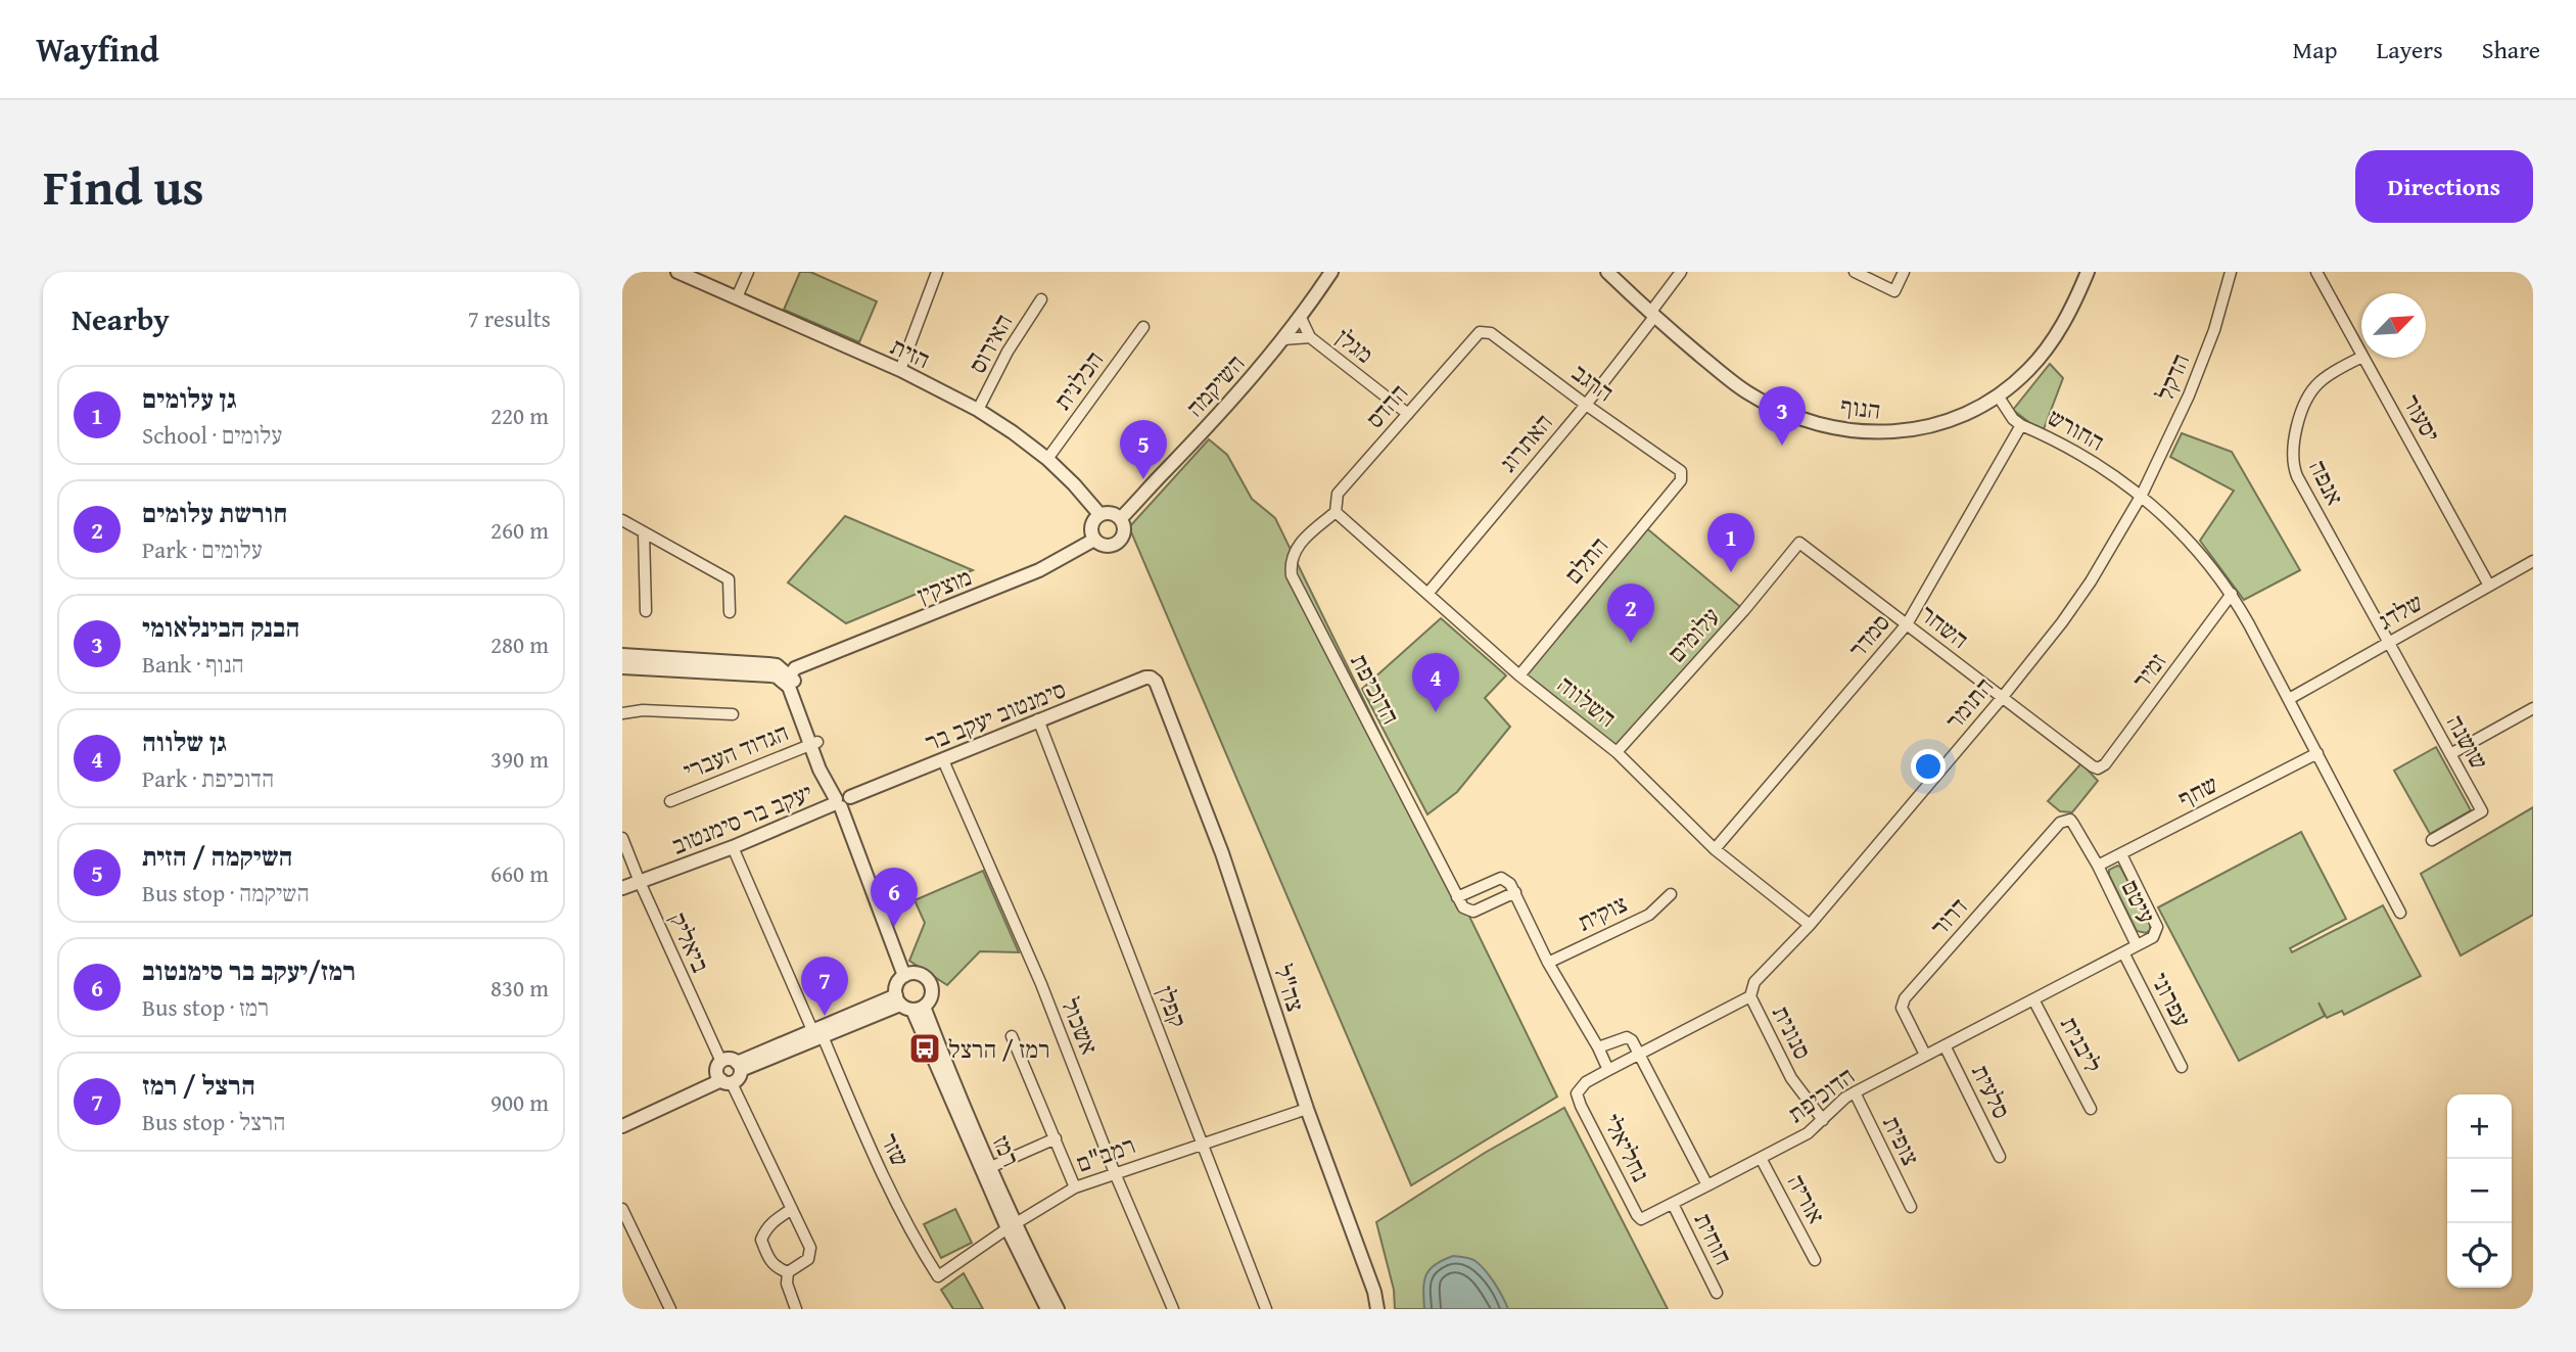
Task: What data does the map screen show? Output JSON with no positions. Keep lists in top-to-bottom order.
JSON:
{
  "streets": {
    "street": [
      "האירוס",
      "מגלן",
      "הזית",
      "הדקל",
      "הכלנית",
      "הרגב",
      "השיקמה",
      "ההדס",
      "הנוף",
      "יסעור",
      "החורש",
      "האתרוג",
      "אנפה",
      "התלם",
      "מוצקין",
      "שלדג",
      "השחר",
      "עלומים",
      "סמדר",
      "זמיר",
      "הדוכיפת",
      "השלווה",
      "התומר",
      "סימנטוב יעקב בר",
      "שושנה",
      "הגדוד העברי",
      "שחף",
      "יעקב בר סימנטוב",
      "עיטם",
      "צוקית",
      "דרור",
      "ביאליק",
      "צה\"ל",
      "עפרוני",
      "קפלן",
      "אשכול",
      "סנונית",
      "ליבנית",
      "סלעית",
      "צופית",
      "נחליאלי",
      "שזר",
      "רמז",
      "רמב\"ם",
      "אוריה",
      "חוחית"
    ]
  },
  "crossings": [
    ["האירוס", "הזית"],
    ["מגלן", "השיקמה"],
    ["מגלן", "ההדס"],
    ["הזית", "הכלנית"],
    ["הזית", "השיקמה"],
    ["הזית", "מוצקין"],
    ["הדקל", "החורש"],
    ["הדקל", "התומר"],
    ["הרגב", "ההדס"],
    ["הרגב", "האתרוג"],
    ["הרגב", "התלם"],
    ["השיקמה", "מוצקין"],
    ["ההדס", "הדוכיפת"],
    ["ההדס", "השלווה"],
    ["הנוף", "החורש"],
    ["הנוף", "האתרוג"],
    ["יסעור", "שלדג"],
    ["החורש", "שלדג"],
    ["החורש", "סמדר"],
    ["החורש", "זמיר"],
    ["החורש", "התומר"],
    ["החורש", "שחף"],
    ["האתרוג", "השלווה"],
    ["אנפה", "שלדג"],
    ["אנפה", "שושנה"],
    ["התלם", "השלווה"],
    ["שלדג", "שושנה"],
    ["השחר", "עלומים"],
    ["השחר", "סמדר"],
    ["השחר", "זמיר"],
    ["השחר", "התומר"],
    ["עלומים", "השלווה"],
    ["סמדר", "השלווה"],
    ["הדוכיפת", "השלווה"],
    ["הדוכיפת", "עיטם"],
    ["הדוכיפת", "דרור"],
    ["הדוכיפת", "עפרוני"],
    ["הדוכיפת", "סנונית"],
    ["הדוכיפת", "ליבנית"],
    ["הדוכיפת", "סלעית"],
    ["הדוכיפת", "צופית"],
    ["הדוכיפת", "נחליאלי"],
    ["הדוכיפת", "אוריה"],
    ["הדוכיפת", "חוחית"],
    ["השלווה", "התומר"],
    ["התומר", "סנונית"],
    ["סימנטוב יעקב בר", "יעקב בר סימנטוב"],
    ["סימנטוב יעקב בר", "צה\"ל"],
    ["סימנטוב יעקב בר", "קפלן"],
    ["סימנטוב יעקב בר", "אשכול"],
    ["שחף", "עיטם"],
    ["יעקב בר סימנטוב", "ביאליק"],
    ["יעקב בר סימנטוב", "שזר"],
    ["עיטם", "דרור"],
    ["צה\"ל", "רמב\"ם"],
    ["קפלן", "רמב\"ם"],
    ["אשכול", "רמב\"ם"],
    ["שזר", "רמב\"ם"],
    ["רמז", "רמב\"ם"]
  ],
  "places": {
    "bus stop": ["רמז / הרצל"]
  },
  "north": "top right",
  "page": {
    "header": "Wayfind",
    "nav": ["Map", "Layers", "Share"],
    "title": "Find us",
    "buttons": "Directions",
    "heading": ["Nearby", "7 results"],
    "list": [
      {
        "mark": "1",
        "name": "גן עלומים",
        "note": "School · עלומים",
        "value": "220 m"
      },
      {
        "mark": "2",
        "name": "חורשת עלומים",
        "note": "Park · עלומים",
        "value": "260 m"
      },
      {
        "mark": "3",
        "name": "הבנק הבינלאומי",
        "note": "Bank · הנוף",
        "value": "280 m"
      },
      {
        "mark": "4",
        "name": "גן שלווה",
        "note": "Park · הדוכיפת",
        "value": "390 m"
      },
      {
        "mark": "5",
        "name": "השיקמה / הזית",
        "note": "Bus stop · השיקמה",
        "value": "660 m"
      },
      {
        "mark": "6",
        "name": "רמז/יעקב בר סימנטוב",
        "note": "Bus stop · רמז",
        "value": "830 m"
      },
      {
        "mark": "7",
        "name": "הרצל / רמז",
        "note": "Bus stop · הרצל",
        "value": "900 m"
      }
    ],
    "pins": [
      "3",
      "5",
      "1",
      "2",
      "4",
      "6",
      "7"
    ],
    "map_buttons": ["+", "−"]
  }
}
